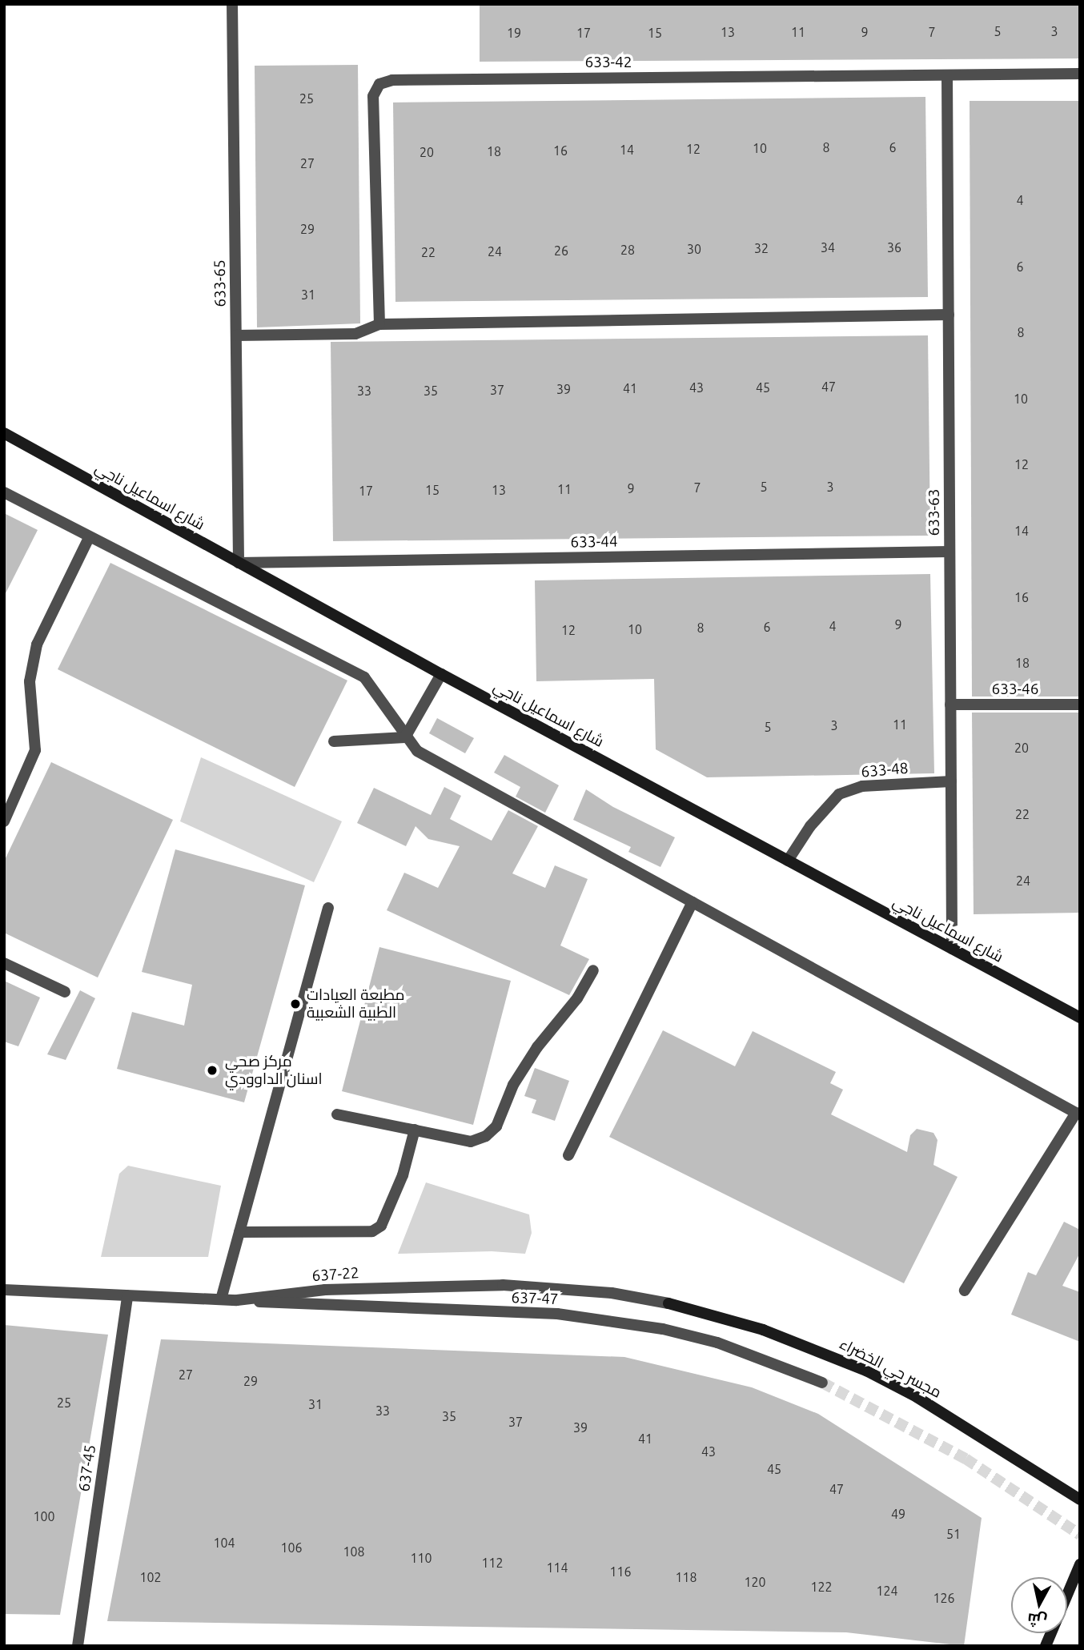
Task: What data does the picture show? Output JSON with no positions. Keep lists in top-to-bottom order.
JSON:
{
  "streets": {
    "street": [
      "633-42",
      "633-65",
      "شارع اسماعيل ناجي",
      "633-63",
      "633-44",
      "633-46",
      "633-48",
      "637-22",
      "637-47",
      "مجسر حي الخضراء",
      "637-45"
    ]
  },
  "crossings": [
    ["633-42", "633-63"],
    ["633-65", "شارع اسماعيل ناجي"],
    ["633-65", "633-44"],
    ["شارع اسماعيل ناجي", "633-63"],
    ["شارع اسماعيل ناجي", "633-44"],
    ["شارع اسماعيل ناجي", "633-48"],
    ["633-63", "633-44"],
    ["633-63", "633-46"],
    ["633-63", "633-48"],
    ["637-22", "637-47"],
    ["637-22", "مجسر حي الخضراء"],
    ["637-22", "637-45"]
  ],
  "places": ["مطبعة العيادات الطبية الشعبية", "مركز صحي اسنان الداوودي"],
  "house_numbers": [
    "5",
    "3",
    "13",
    "11",
    "9",
    "7",
    "19",
    "17",
    "15",
    "25",
    "8",
    "6",
    "10",
    "12",
    "14",
    "16",
    "18",
    "20",
    "27",
    "4",
    "29",
    "34",
    "36",
    "32",
    "30",
    "28",
    "26",
    "24",
    "22",
    "6",
    "31",
    "8",
    "47",
    "43",
    "45",
    "41",
    "39",
    "37",
    "33",
    "35",
    "10",
    "12",
    "5",
    "3",
    "7",
    "9",
    "11",
    "15",
    "13",
    "17",
    "14",
    "16",
    "9",
    "4",
    "6",
    "8",
    "10",
    "12",
    "18",
    "11",
    "3",
    "5",
    "20",
    "22",
    "24",
    "27",
    "29",
    "25",
    "31",
    "33",
    "35",
    "37",
    "39",
    "41",
    "43",
    "45",
    "47",
    "49",
    "100",
    "51",
    "104",
    "106",
    "108",
    "110",
    "112",
    "114",
    "116",
    "102",
    "118",
    "120",
    "122",
    "124",
    "126"
  ],
  "north": "bottom"
}
